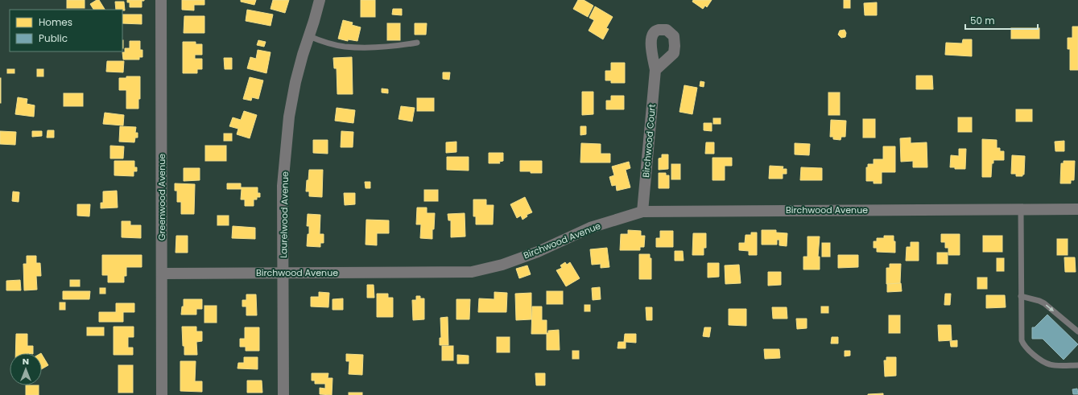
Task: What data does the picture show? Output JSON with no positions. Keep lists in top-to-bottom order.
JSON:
{
  "streets": {
    "street": [
      "Birchwood Court",
      "Greenwood Avenue",
      "Birchwood Avenue",
      "Laurelwood Avenue"
    ]
  },
  "crossings": [
    ["Birchwood Court", "Birchwood Avenue"],
    ["Greenwood Avenue", "Birchwood Avenue"],
    ["Birchwood Avenue", "Laurelwood Avenue"]
  ],
  "legend": ["Homes", "Public"],
  "scale_bar": "50 m",
  "north": "top"
}
